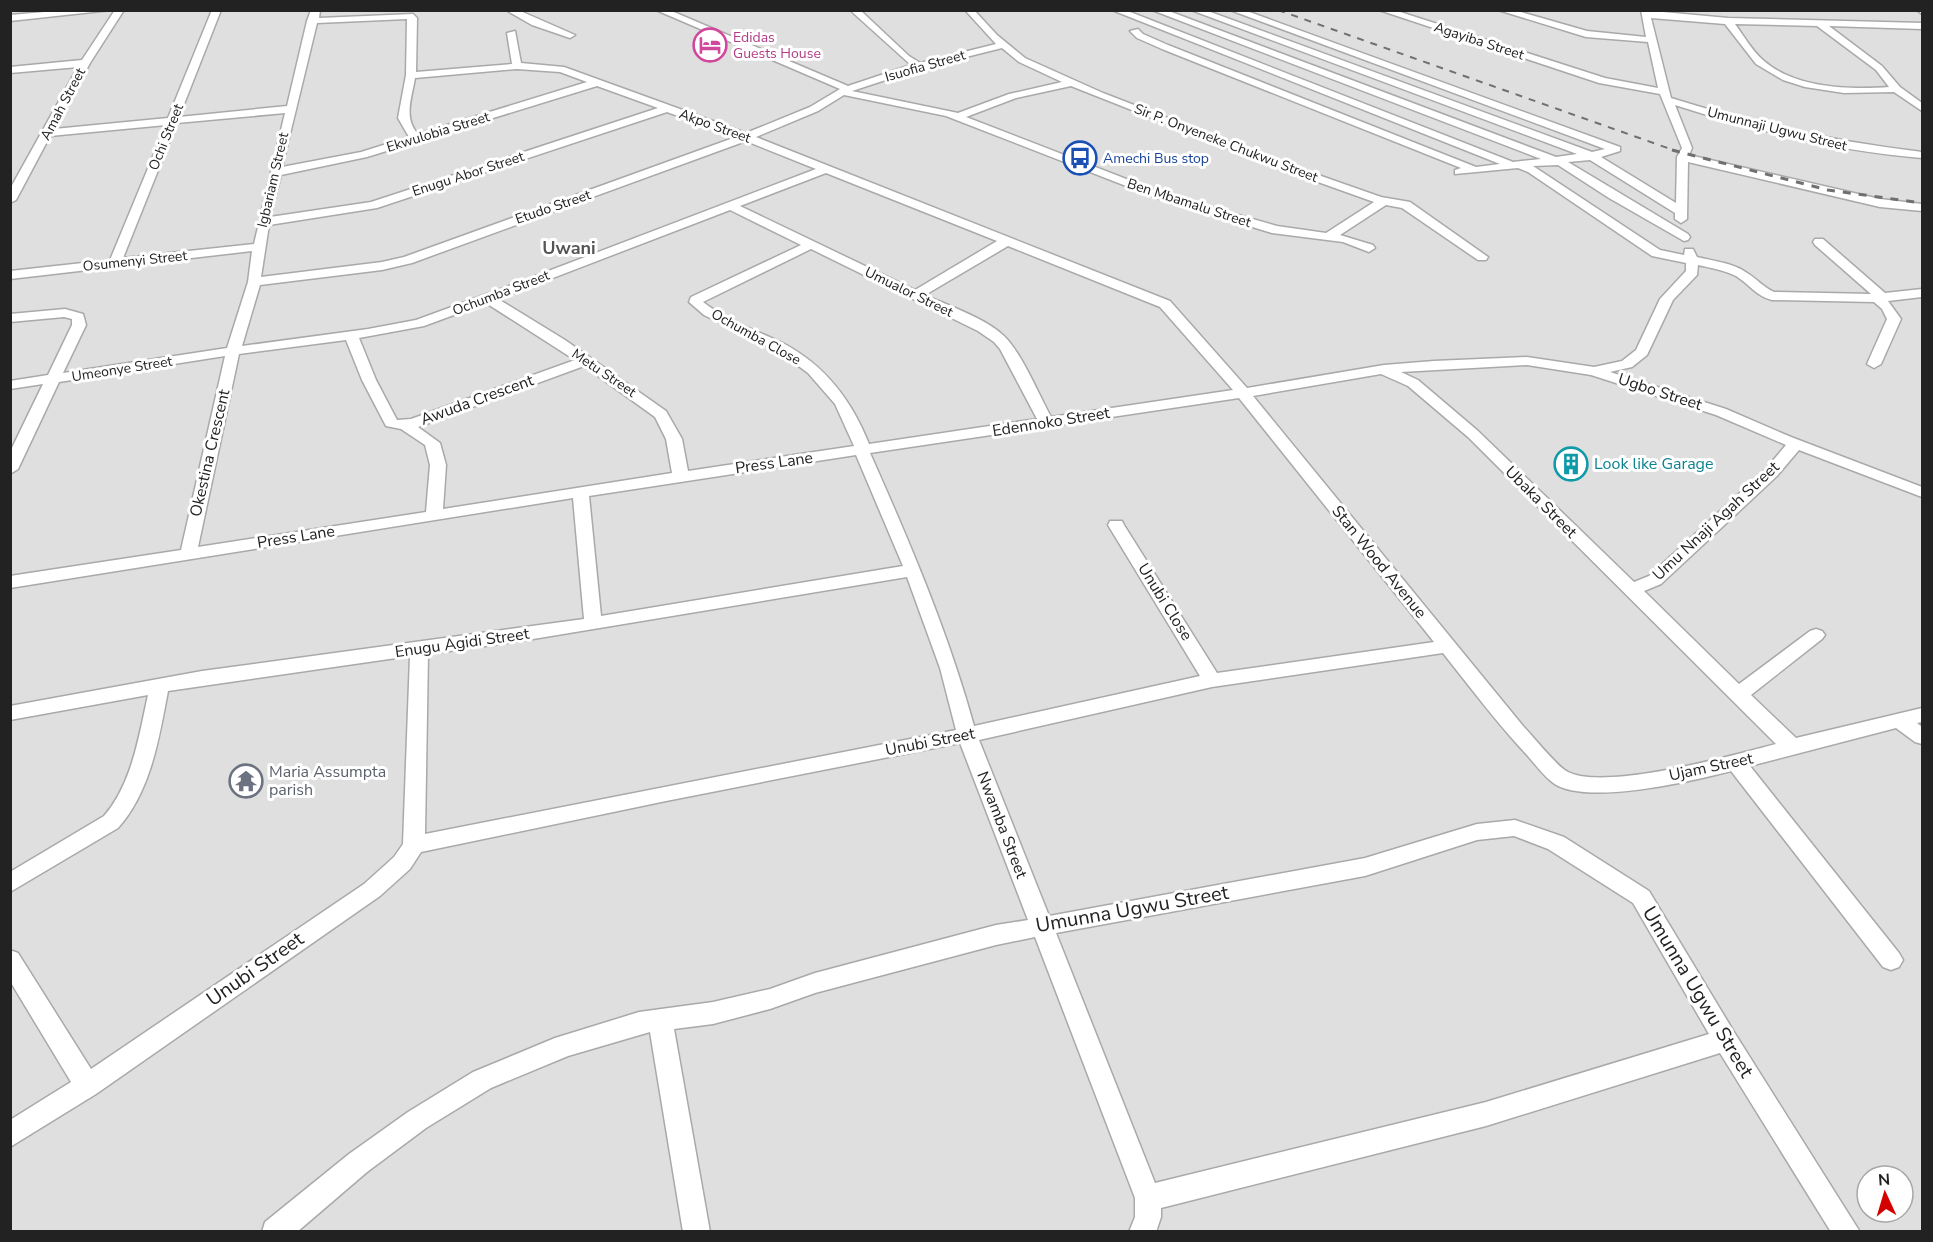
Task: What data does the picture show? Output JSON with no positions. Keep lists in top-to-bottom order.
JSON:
{
  "streets": {
    "street": [
      "Agayiba Street",
      "Isuofia Street",
      "Amah Street",
      "Akpo Street",
      "Umunnaji Ugwu Street",
      "Ekwulobia Street",
      "Ochi Street",
      "Sir P. Onyeneke Chukwu Street",
      "Enugu Abor Street",
      "Igbariam Street",
      "Ben Mbamalu Street",
      "Etudo Street",
      "Osumenyi Street",
      "Umualor Street",
      "Ochumba Street",
      "Ochumba Close",
      "Umeonye Street",
      "Metu Street",
      "Ugbo Street",
      "Awuda Crescent",
      "Edennoko Street",
      "Okestina Crescent",
      "Press Lane",
      "Ubaka Street",
      "Umu Nnaji Agah Street",
      "Stan Wood Avenue",
      "Unubi Close",
      "Enugu Agidi Street",
      "Unubi Street",
      "Ujam Street",
      "Nwamba Street",
      "Umunna Ugwu Street"
    ]
  },
  "crossings": [
    ["Agayiba Street", "Umunnaji Ugwu Street"],
    ["Isuofia Street", "Sir P. Onyeneke Chukwu Street"],
    ["Isuofia Street", "Ben Mbamalu Street"],
    ["Isuofia Street", "Etudo Street"],
    ["Akpo Street", "Ekwulobia Street"],
    ["Akpo Street", "Enugu Abor Street"],
    ["Akpo Street", "Etudo Street"],
    ["Akpo Street", "Ochumba Street"],
    ["Akpo Street", "Stan Wood Avenue"],
    ["Ekwulobia Street", "Igbariam Street"],
    ["Ochi Street", "Osumenyi Street"],
    ["Enugu Abor Street", "Igbariam Street"],
    ["Igbariam Street", "Etudo Street"],
    ["Igbariam Street", "Osumenyi Street"],
    ["Igbariam Street", "Ochumba Street"],
    ["Igbariam Street", "Umeonye Street"],
    ["Igbariam Street", "Okestina Crescent"],
    ["Ben Mbamalu Street", "Etudo Street"],
    ["Umualor Street", "Ochumba Street"],
    ["Umualor Street", "Ochumba Close"],
    ["Umualor Street", "Edennoko Street"],
    ["Ochumba Street", "Umeonye Street"],
    ["Ochumba Street", "Metu Street"],
    ["Ochumba Street", "Awuda Crescent"],
    ["Ochumba Street", "Okestina Crescent"],
    ["Ochumba Close", "Edennoko Street"],
    ["Ochumba Close", "Press Lane"],
    ["Ochumba Close", "Nwamba Street"],
    ["Umeonye Street", "Okestina Crescent"],
    ["Metu Street", "Awuda Crescent"],
    ["Metu Street", "Press Lane"],
    ["Ugbo Street", "Ubaka Street"],
    ["Ugbo Street", "Umu Nnaji Agah Street"],
    ["Edennoko Street", "Press Lane"],
    ["Edennoko Street", "Stan Wood Avenue"],
    ["Edennoko Street", "Nwamba Street"],
    ["Okestina Crescent", "Press Lane"],
    ["Press Lane", "Nwamba Street"],
    ["Ubaka Street", "Umu Nnaji Agah Street"],
    ["Ubaka Street", "Ujam Street"],
    ["Stan Wood Avenue", "Unubi Street"],
    ["Stan Wood Avenue", "Ujam Street"],
    ["Unubi Close", "Unubi Street"],
    ["Enugu Agidi Street", "Nwamba Street"],
    ["Unubi Street", "Nwamba Street"],
    ["Nwamba Street", "Umunna Ugwu Street"]
  ],
  "districts": ["Uwani"],
  "places": {
    "hotel": ["Edidas Guests House"],
    "bus stop": ["Amechi Bus stop"],
    "building": ["Look like Garage"],
    "temple": ["Maria Assumpta parish"]
  },
  "north": "top"
}
